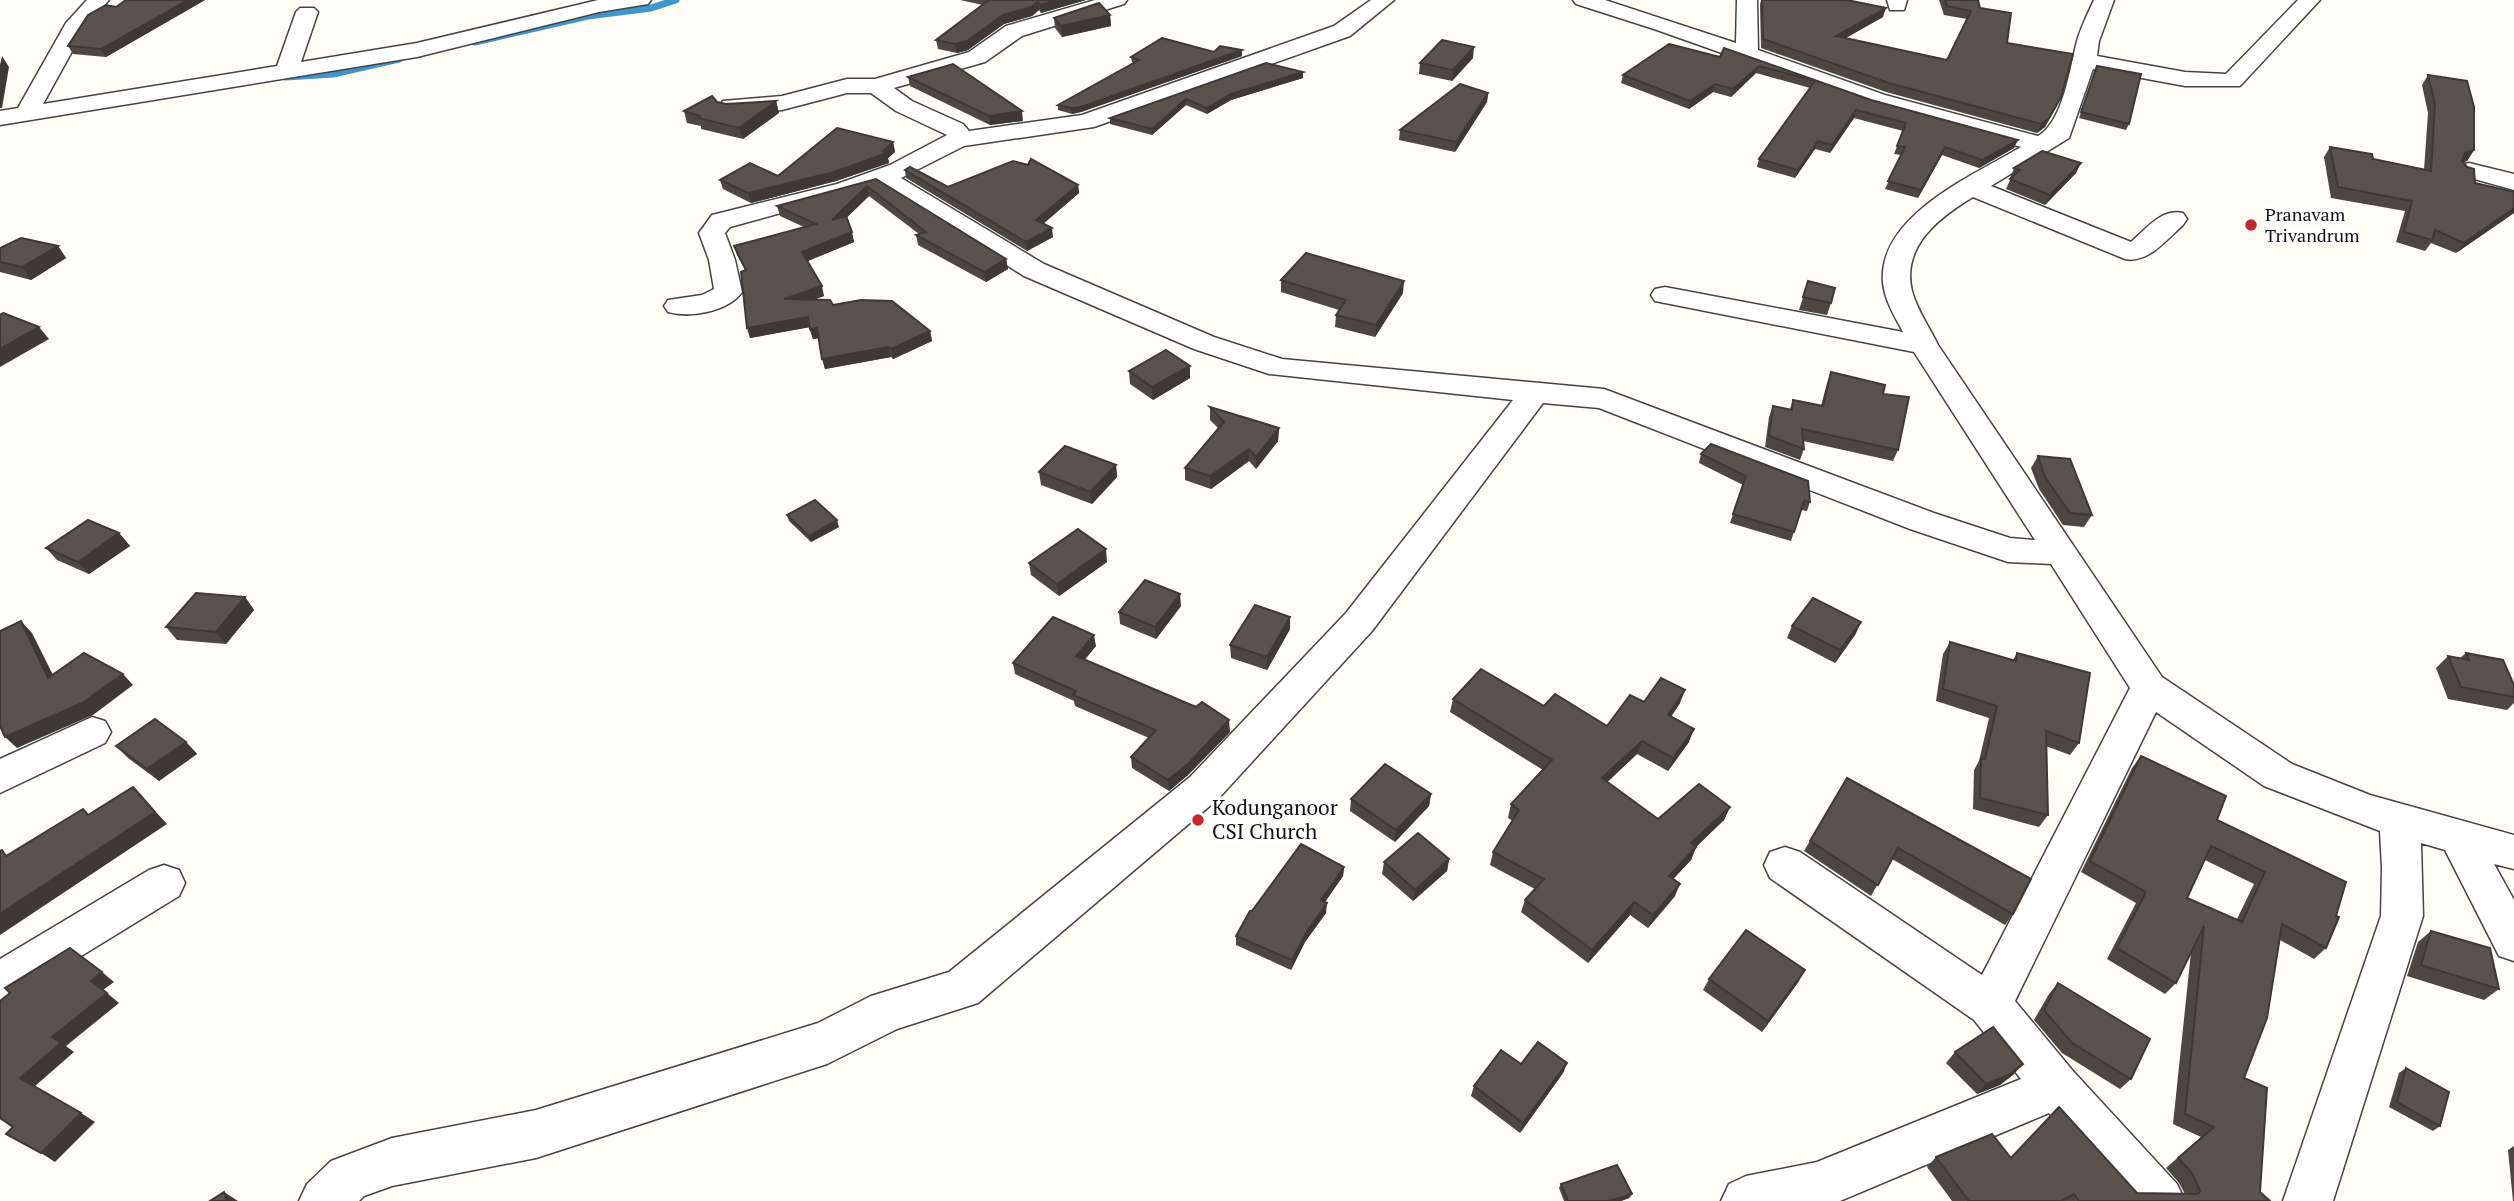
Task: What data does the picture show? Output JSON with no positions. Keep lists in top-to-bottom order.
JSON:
{
  "places": ["Pranavam Trivandrum", "Kodunganoor CSI Church"]
}
